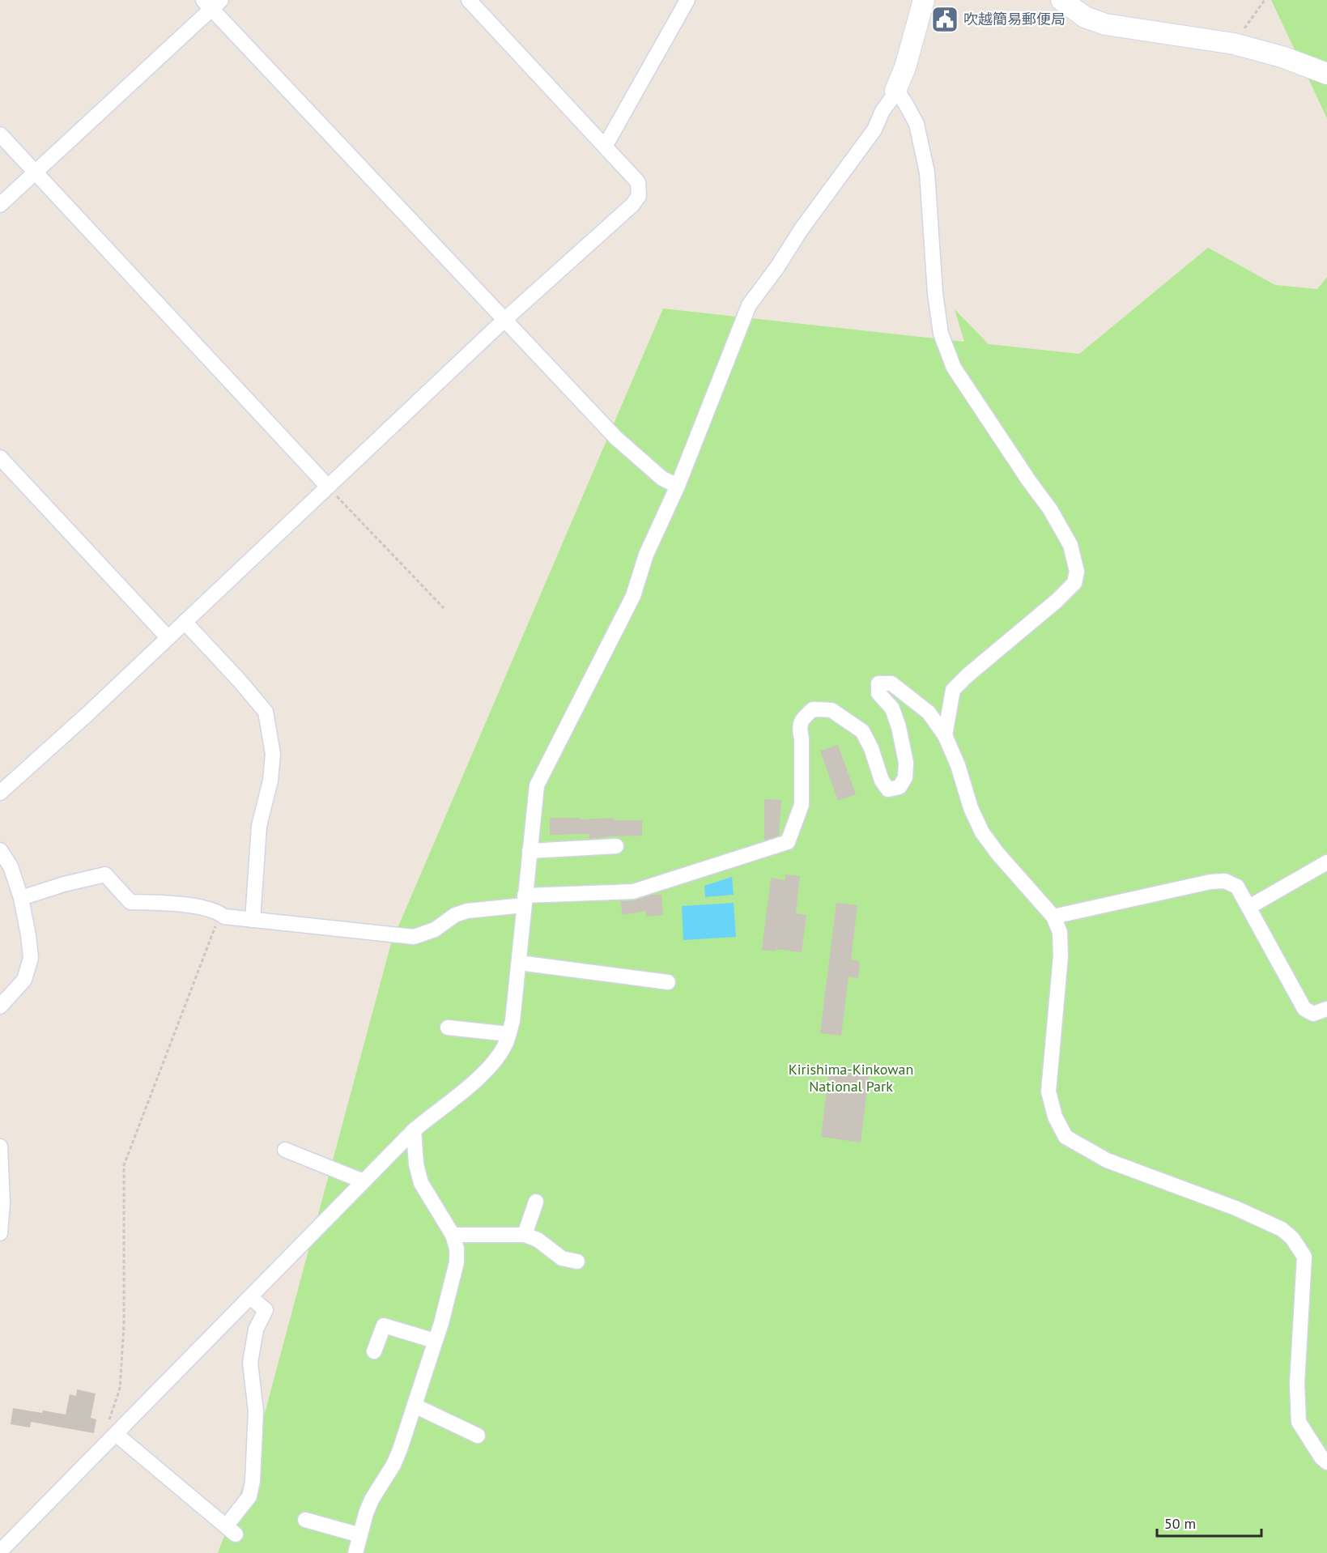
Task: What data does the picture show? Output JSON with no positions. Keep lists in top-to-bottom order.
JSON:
{
  "parks": ["Kirishima-Kinkowan National Park"],
  "places": {
    "public building": ["吹越簡易郵便局"]
  },
  "scale_bar": "50 m"
}
